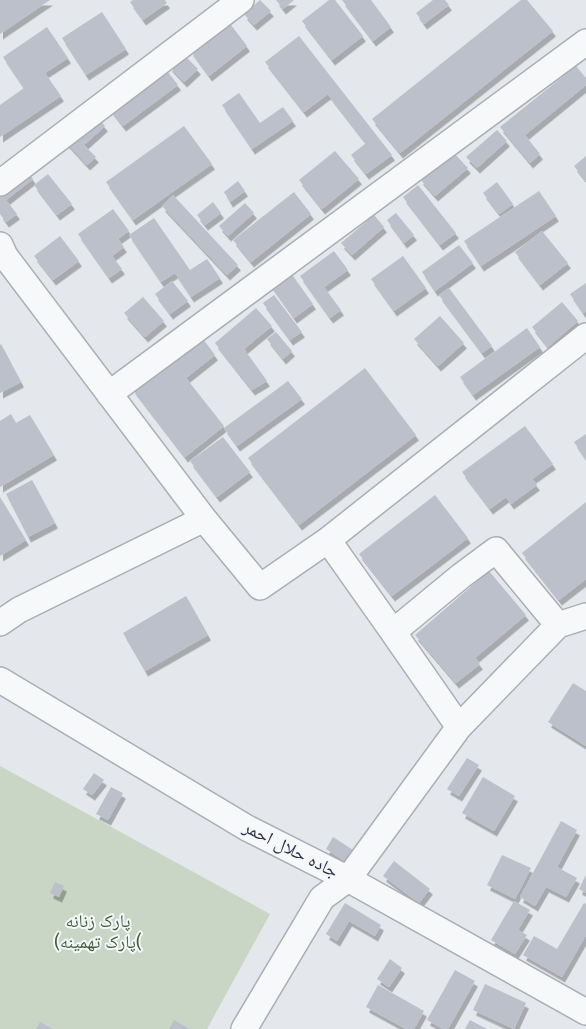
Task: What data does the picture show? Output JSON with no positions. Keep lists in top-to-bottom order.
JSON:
{
  "streets": {
    "street": ["جاده حلال احمر"]
  },
  "parks": ["پارک زنانه (پارک تهمینه("]
}
